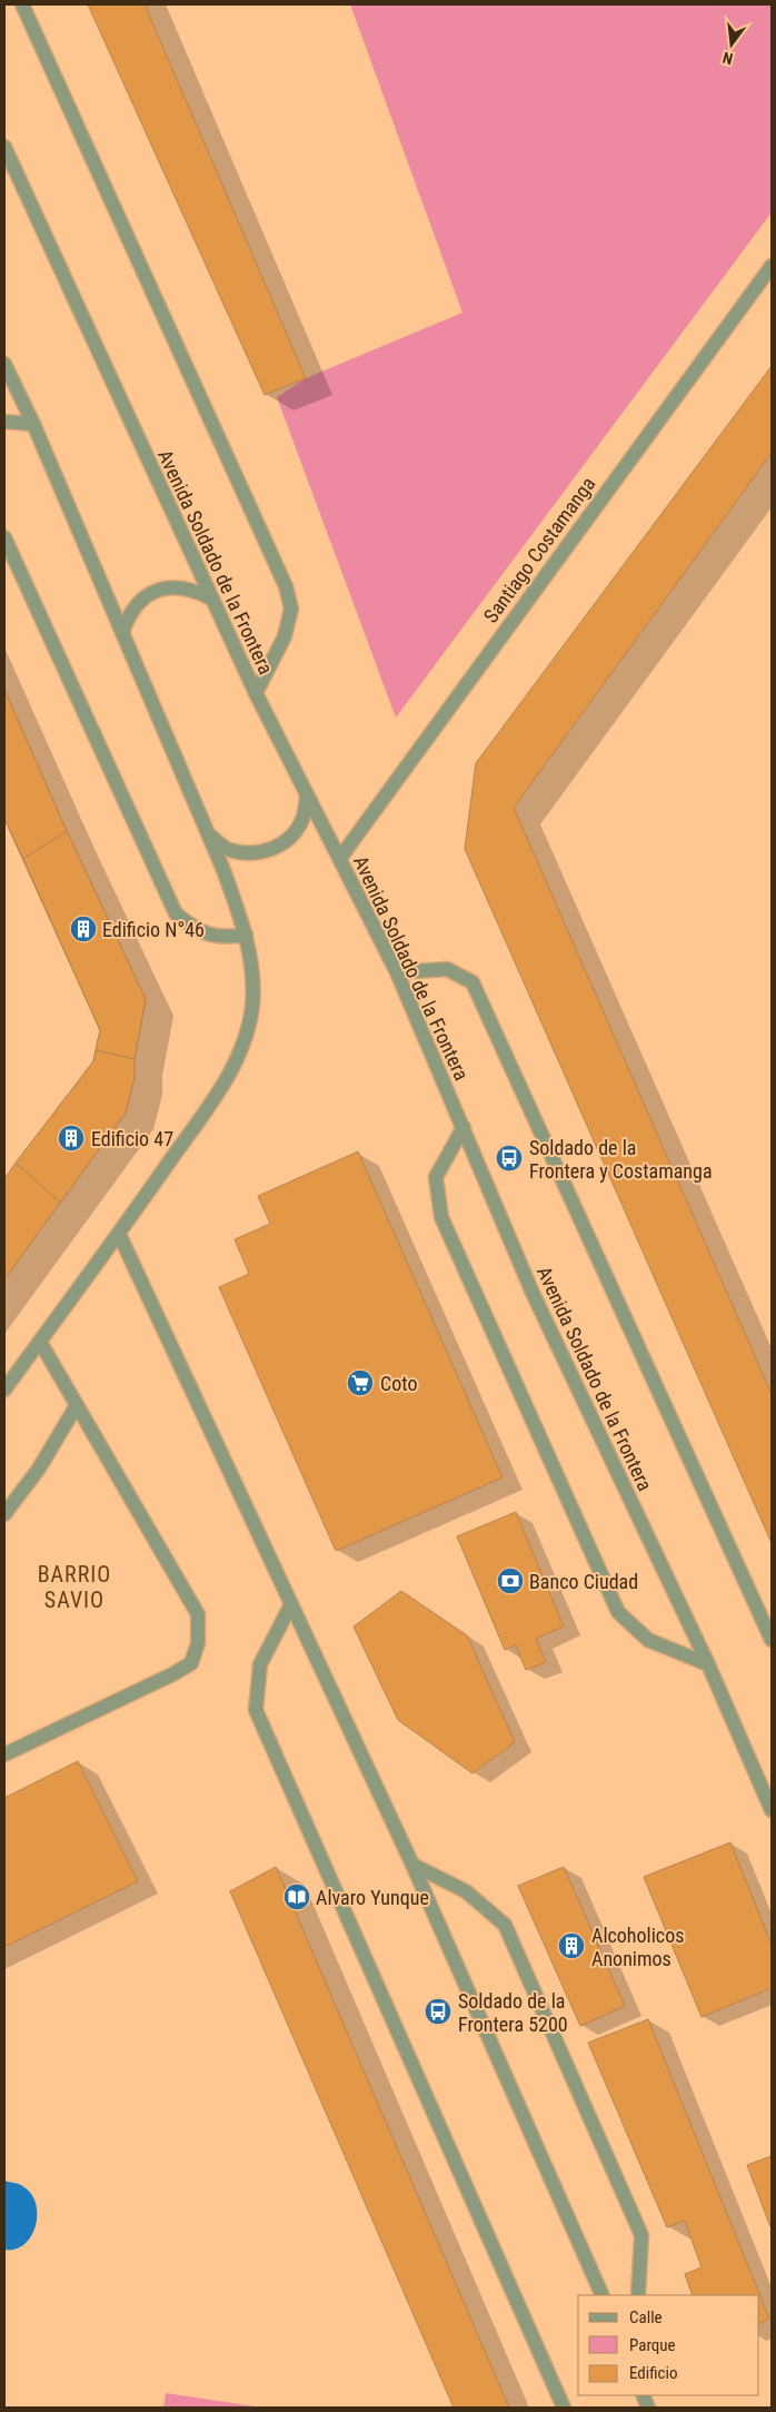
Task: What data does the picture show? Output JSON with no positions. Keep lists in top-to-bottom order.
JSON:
{
  "streets": {
    "street": ["Santiago Costamanga", "Avenida Soldado de la Frontera"]
  },
  "crossings": [
    ["Santiago Costamanga", "Avenida Soldado de la Frontera"]
  ],
  "districts": ["BARRIO SAVIO"],
  "places": {
    "building": ["Edificio N°46", "Edificio 47", "Alcoholicos Anonimos"],
    "bus stop": ["Soldado de la Frontera y Costamanga", "Soldado de la Frontera 5200"],
    "supermarket": ["Coto"],
    "bank": ["Banco Ciudad"],
    "library": ["Alvaro Yunque"]
  },
  "legend": ["Calle", "Parque", "Edificio"],
  "north": "bottom"
}
